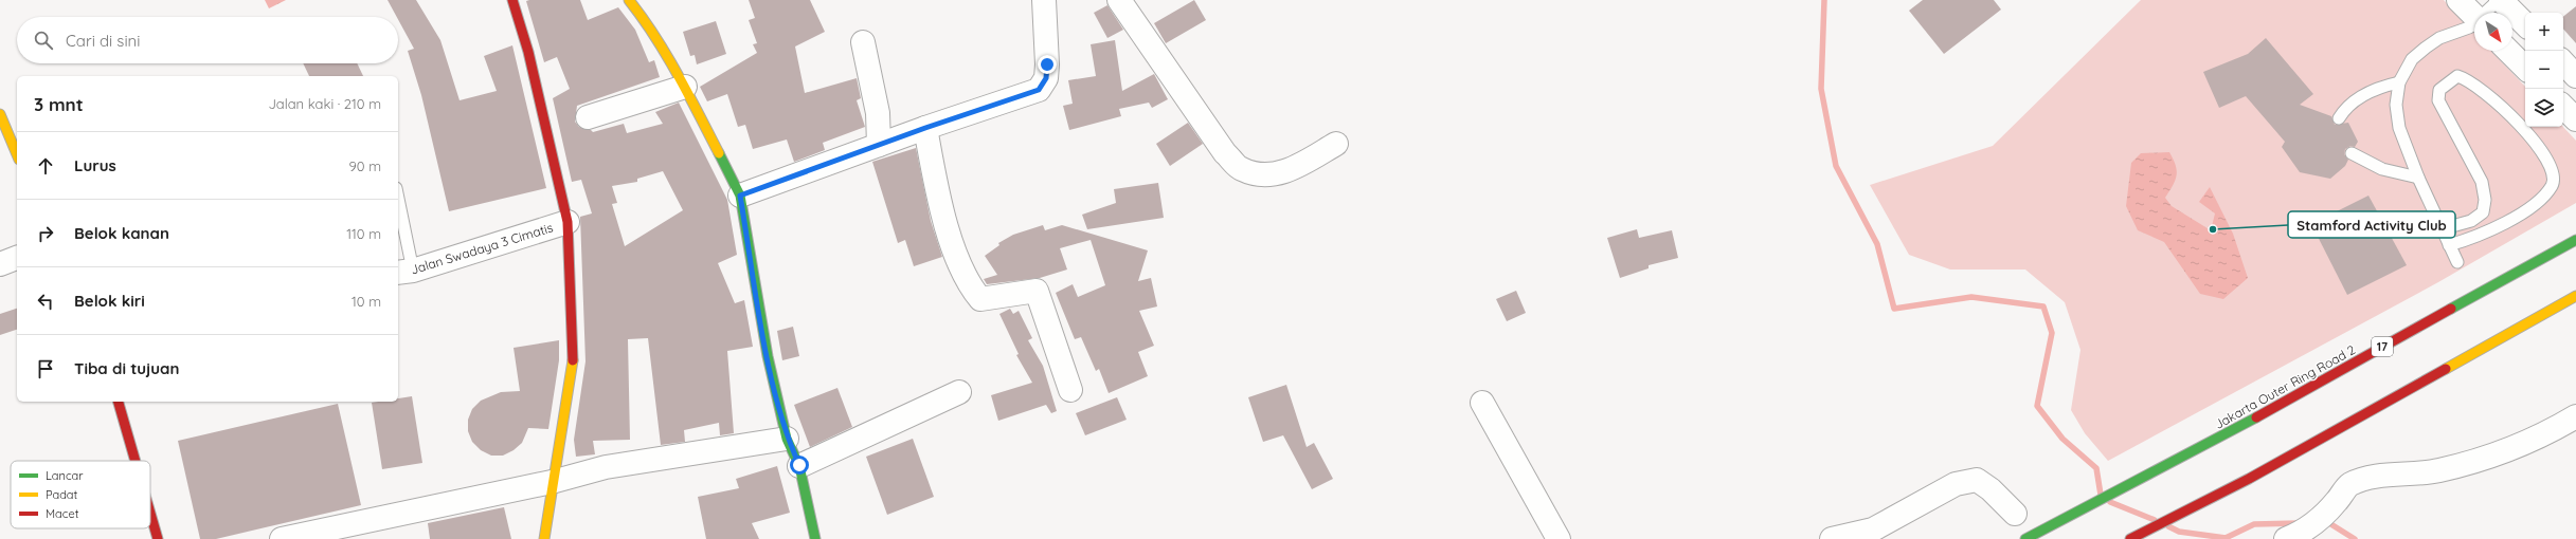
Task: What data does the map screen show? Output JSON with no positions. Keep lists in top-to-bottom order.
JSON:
{
  "streets": {
    "main road": ["17", "Jakarta Outer Ring Road 2"],
    "street": ["Jalan Swadaya 3 Cimatis"]
  },
  "places": ["Stamford Activity Club"],
  "legend": ["Lancar", "Padat", "Macet"],
  "north": "bottom right",
  "page": {
    "map_buttons": ["+", "−"],
    "search": "Cari di sini",
    "heading": ["3 mnt", "Jalan kaki · 210 m"],
    "list": [
      ["Lurus", "90 m"],
      ["Belok kanan", "110 m"],
      ["Belok kiri", "10 m"],
      "Tiba di tujuan"
    ]
  }
}
